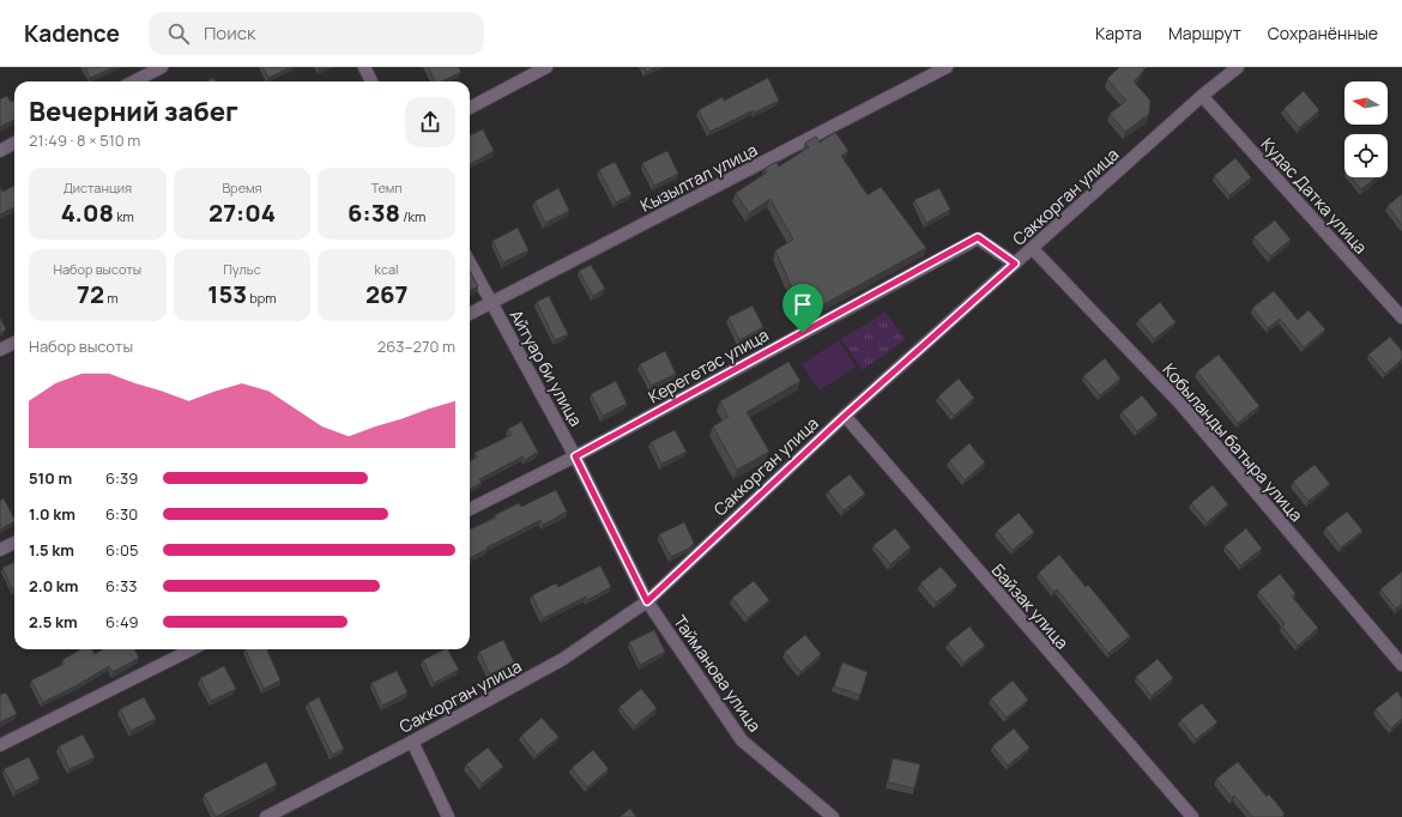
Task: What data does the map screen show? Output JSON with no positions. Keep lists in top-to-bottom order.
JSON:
{
  "streets": {
    "street": [
      "Кызылтал улица",
      "Кудас Датка улица",
      "Саккорган улица",
      "Керегетас улица",
      "Айтуар би улица",
      "Кобыланды батыра улица",
      "Байзак улица",
      "Тайманова улица"
    ]
  },
  "crossings": [
    ["Кызылтал улица", "Айтуар би улица"],
    ["Кудас Датка улица", "Саккорган улица"],
    ["Саккорган улица", "Керегетас улица"],
    ["Саккорган улица", "Айтуар би улица"],
    ["Саккорган улица", "Кобыланды батыра улица"],
    ["Саккорган улица", "Байзак улица"],
    ["Саккорган улица", "Тайманова улица"],
    ["Керегетас улица", "Айтуар би улица"],
    ["Айтуар би улица", "Тайманова улица"]
  ],
  "north": "left",
  "page": {
    "header": "Kadence",
    "search": "Поиск",
    "nav": ["Карта", "Маршрут", "Сохранённые"],
    "heading": ["Вечерний забег", "21:49 · 8 × 510 m"],
    "stats": [
      ["Дистанция", "4.08 km"],
      ["Время", "27:04"],
      ["Темп", "6:38 /km"],
      ["Набор высоты", "72 m"],
      ["Пульс", "153 bpm"],
      ["kcal", "267"]
    ],
    "chart": ["Набор высоты", "263–270 m"],
    "list": [
      {
        "name": "510 m",
        "note": "6:39"
      },
      {
        "name": "1.0 km",
        "note": "6:30"
      },
      {
        "name": "1.5 km",
        "note": "6:05"
      },
      {
        "name": "2.0 km",
        "note": "6:33"
      },
      {
        "name": "2.5 km",
        "note": "6:49"
      }
    ]
  }
}
